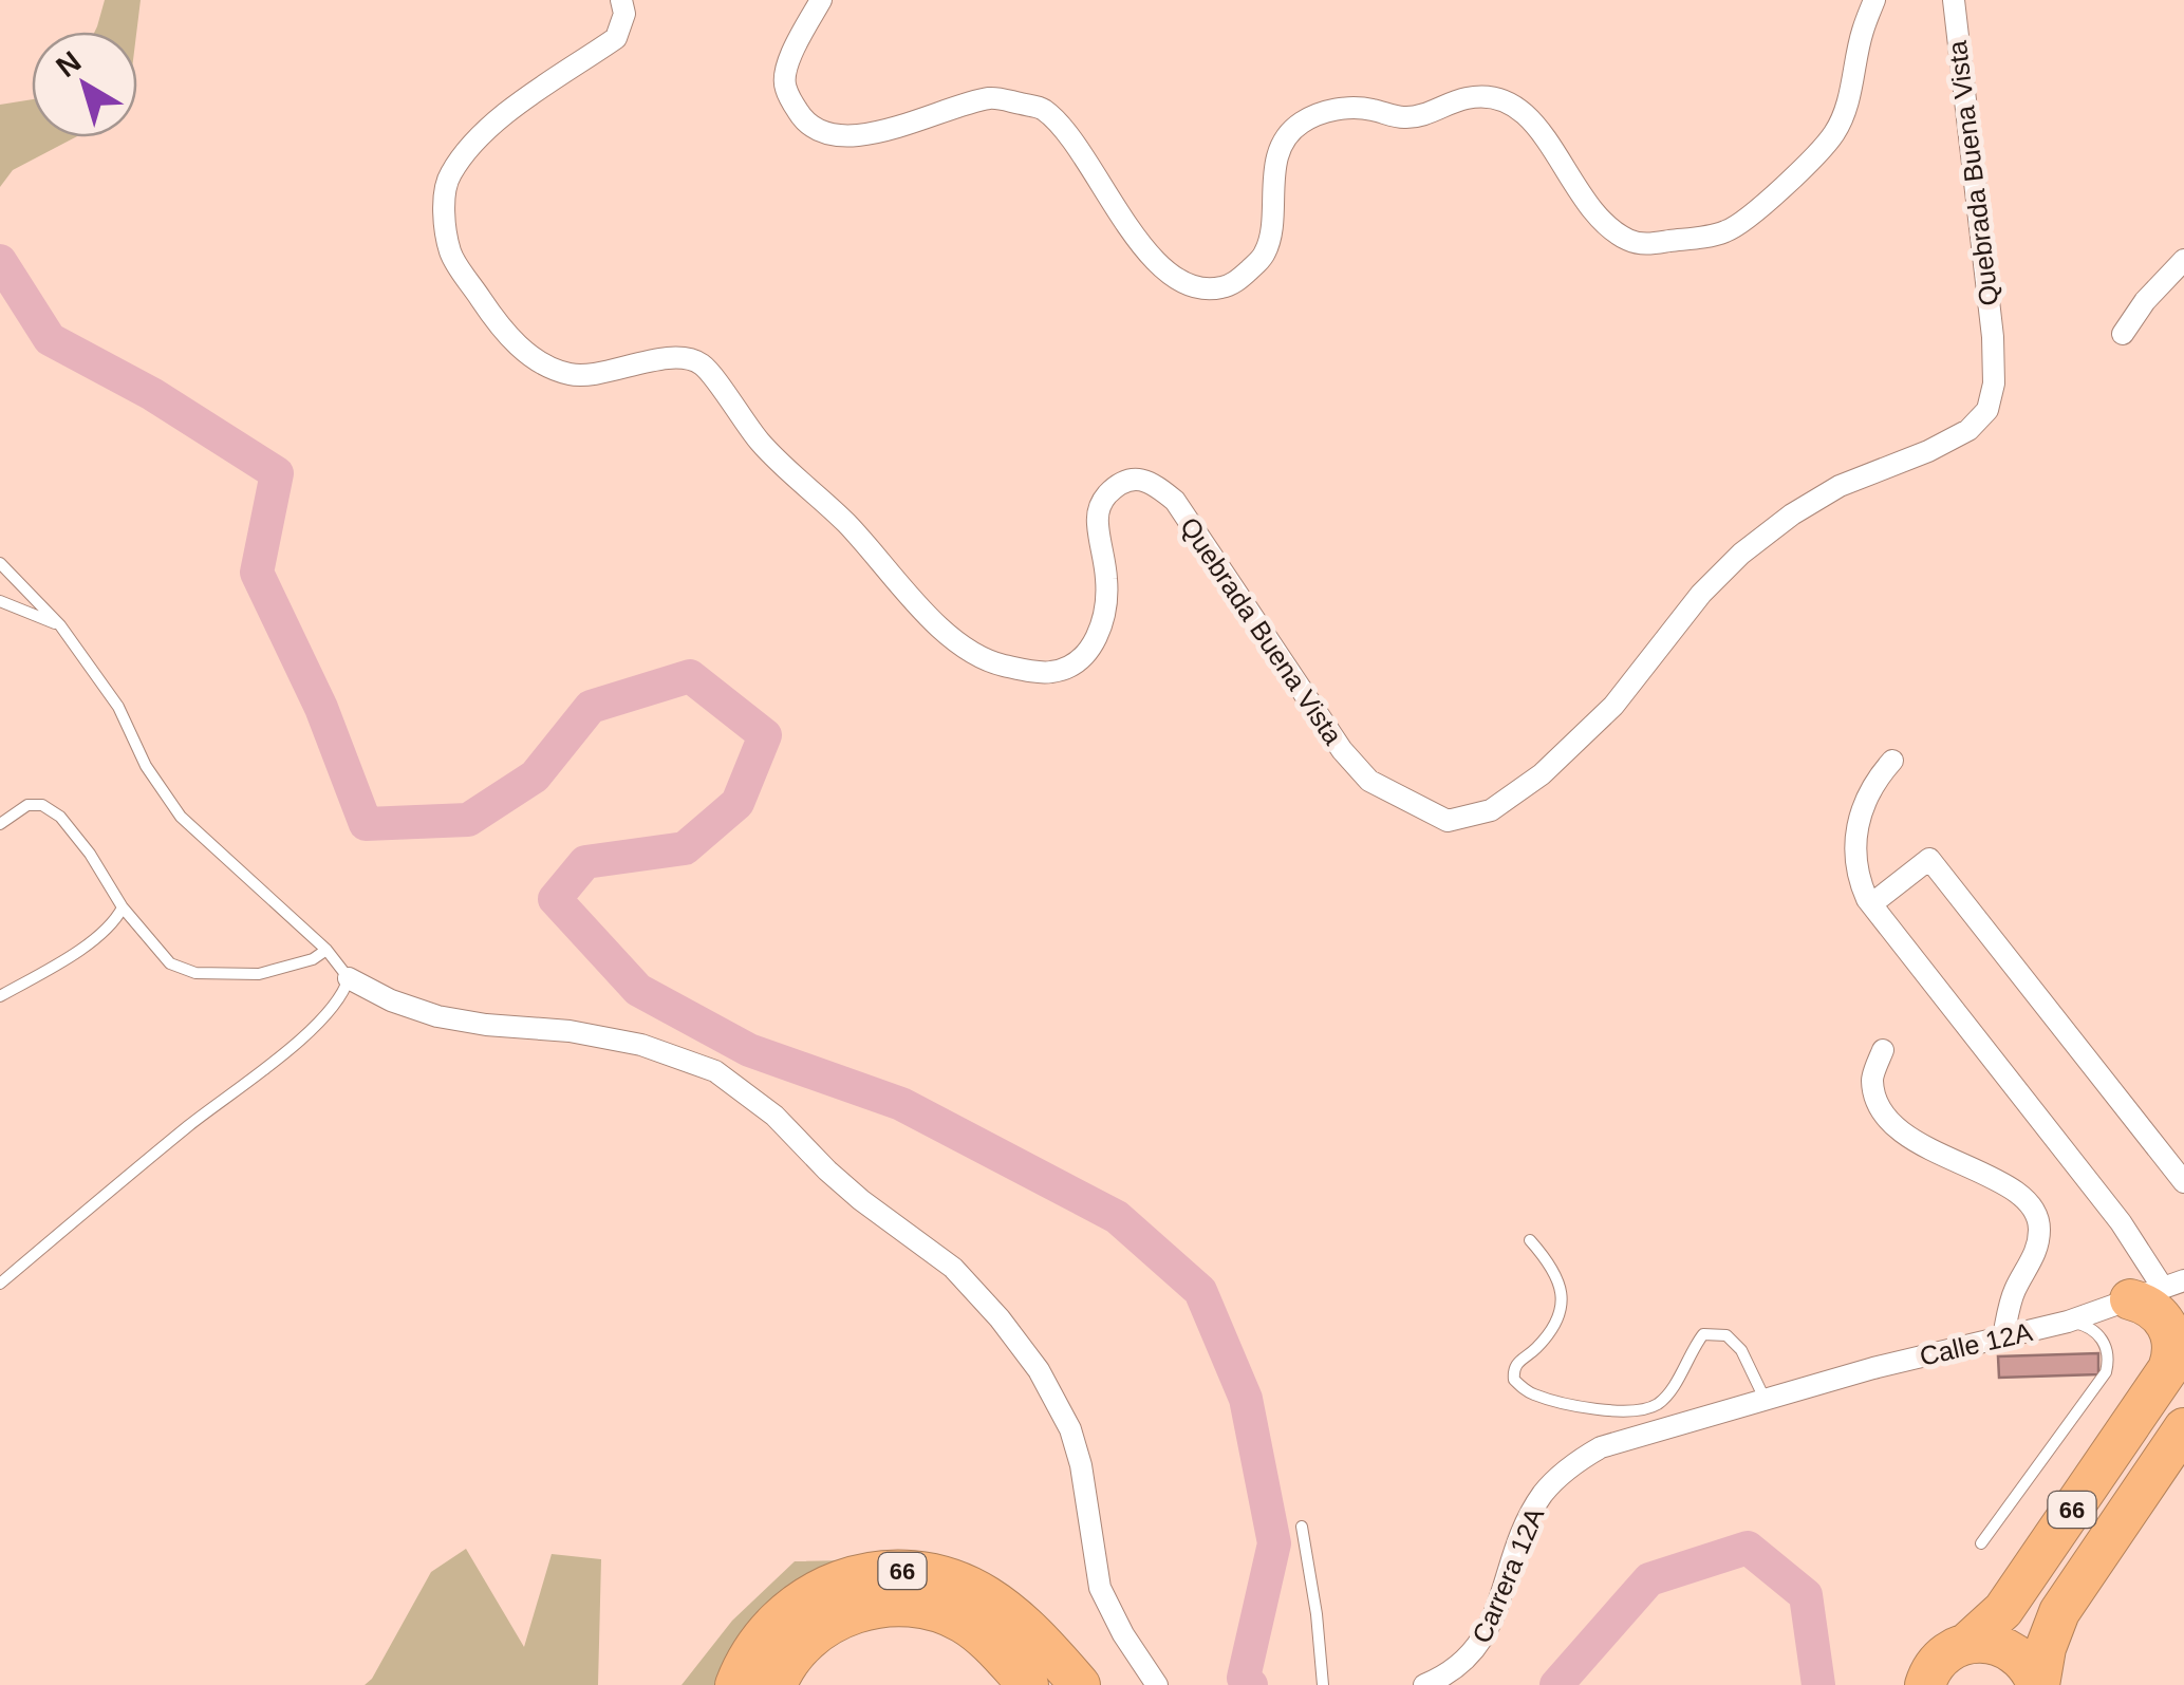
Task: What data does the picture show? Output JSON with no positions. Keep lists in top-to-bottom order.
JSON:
{
  "streets": {
    "highway": ["66"],
    "street": ["Quebrada Buena Vista", "Calle 12A", "Carrera 12A"]
  },
  "crossings": [
    ["Calle 12A", "Carrera 12A"]
  ],
  "north": "top left"
}
